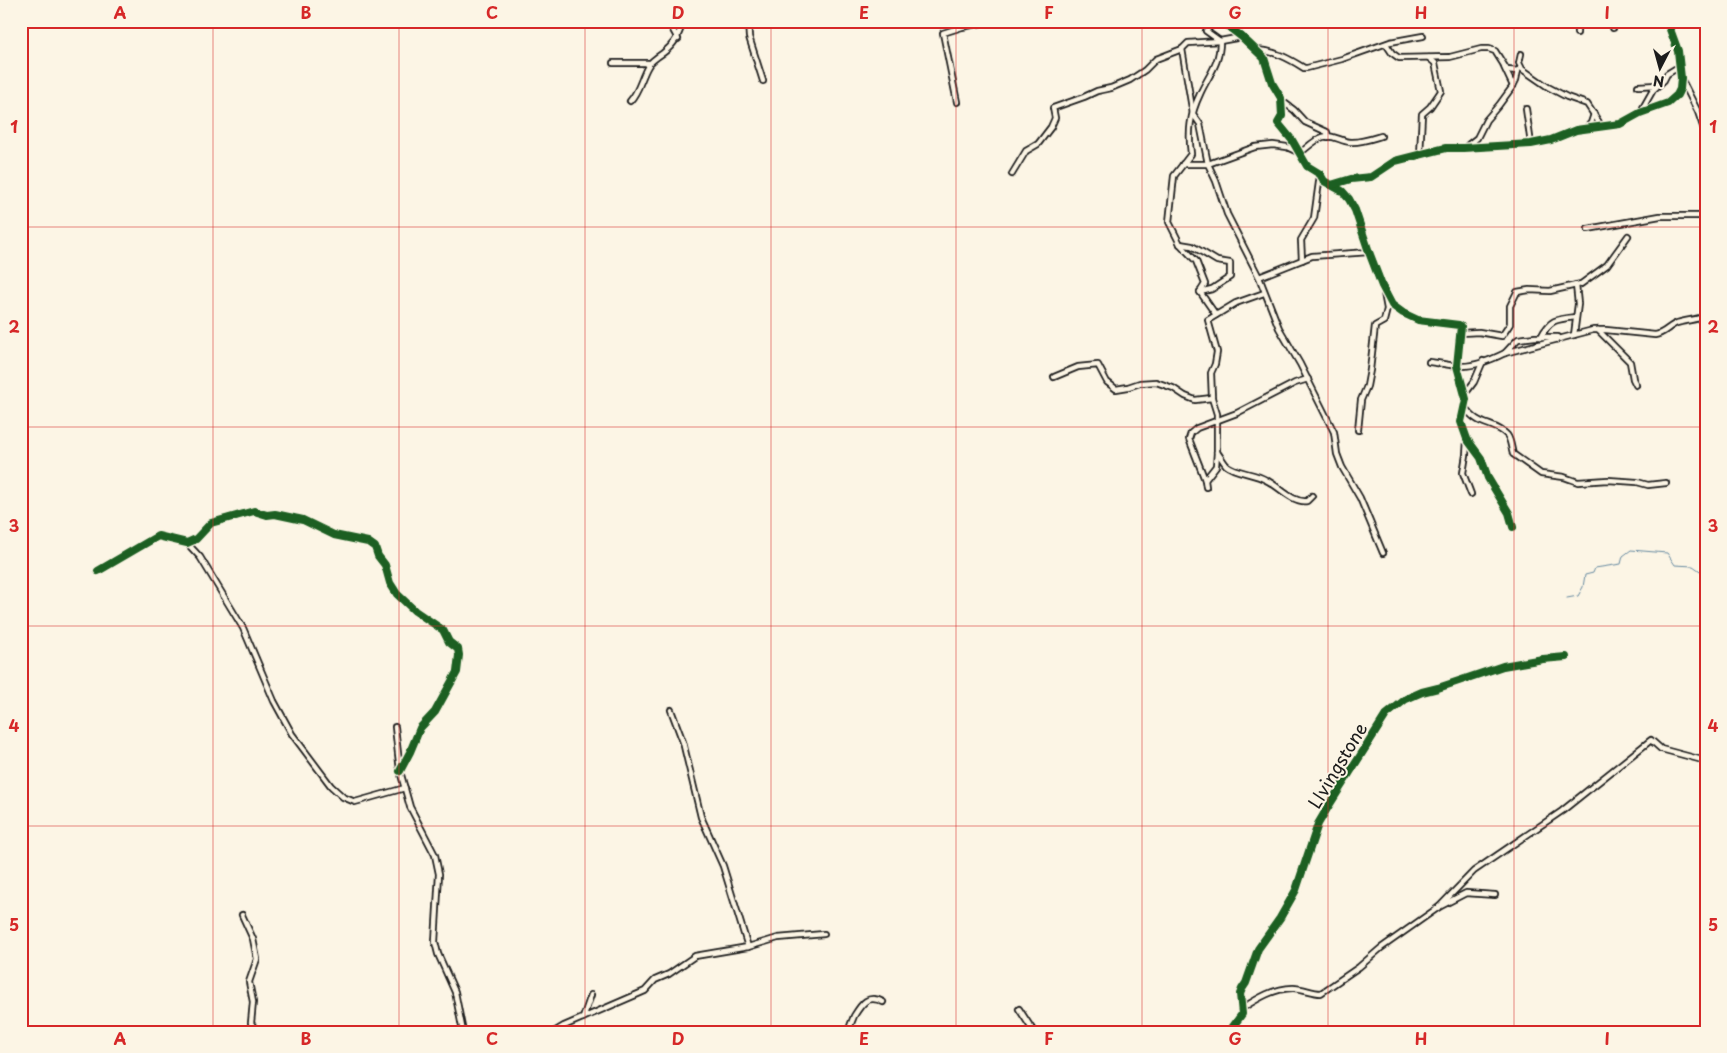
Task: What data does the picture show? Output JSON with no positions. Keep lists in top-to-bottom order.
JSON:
{
  "streets": {
    "street": ["LIvingstone"]
  },
  "north": "bottom",
  "grid": {
    "columns": [
      "A",
      "B",
      "C",
      "D",
      "E",
      "F",
      "G",
      "H",
      "I"
    ],
    "rows": [
      "1",
      "2",
      "3",
      "4",
      "5"
    ]
  }
}
